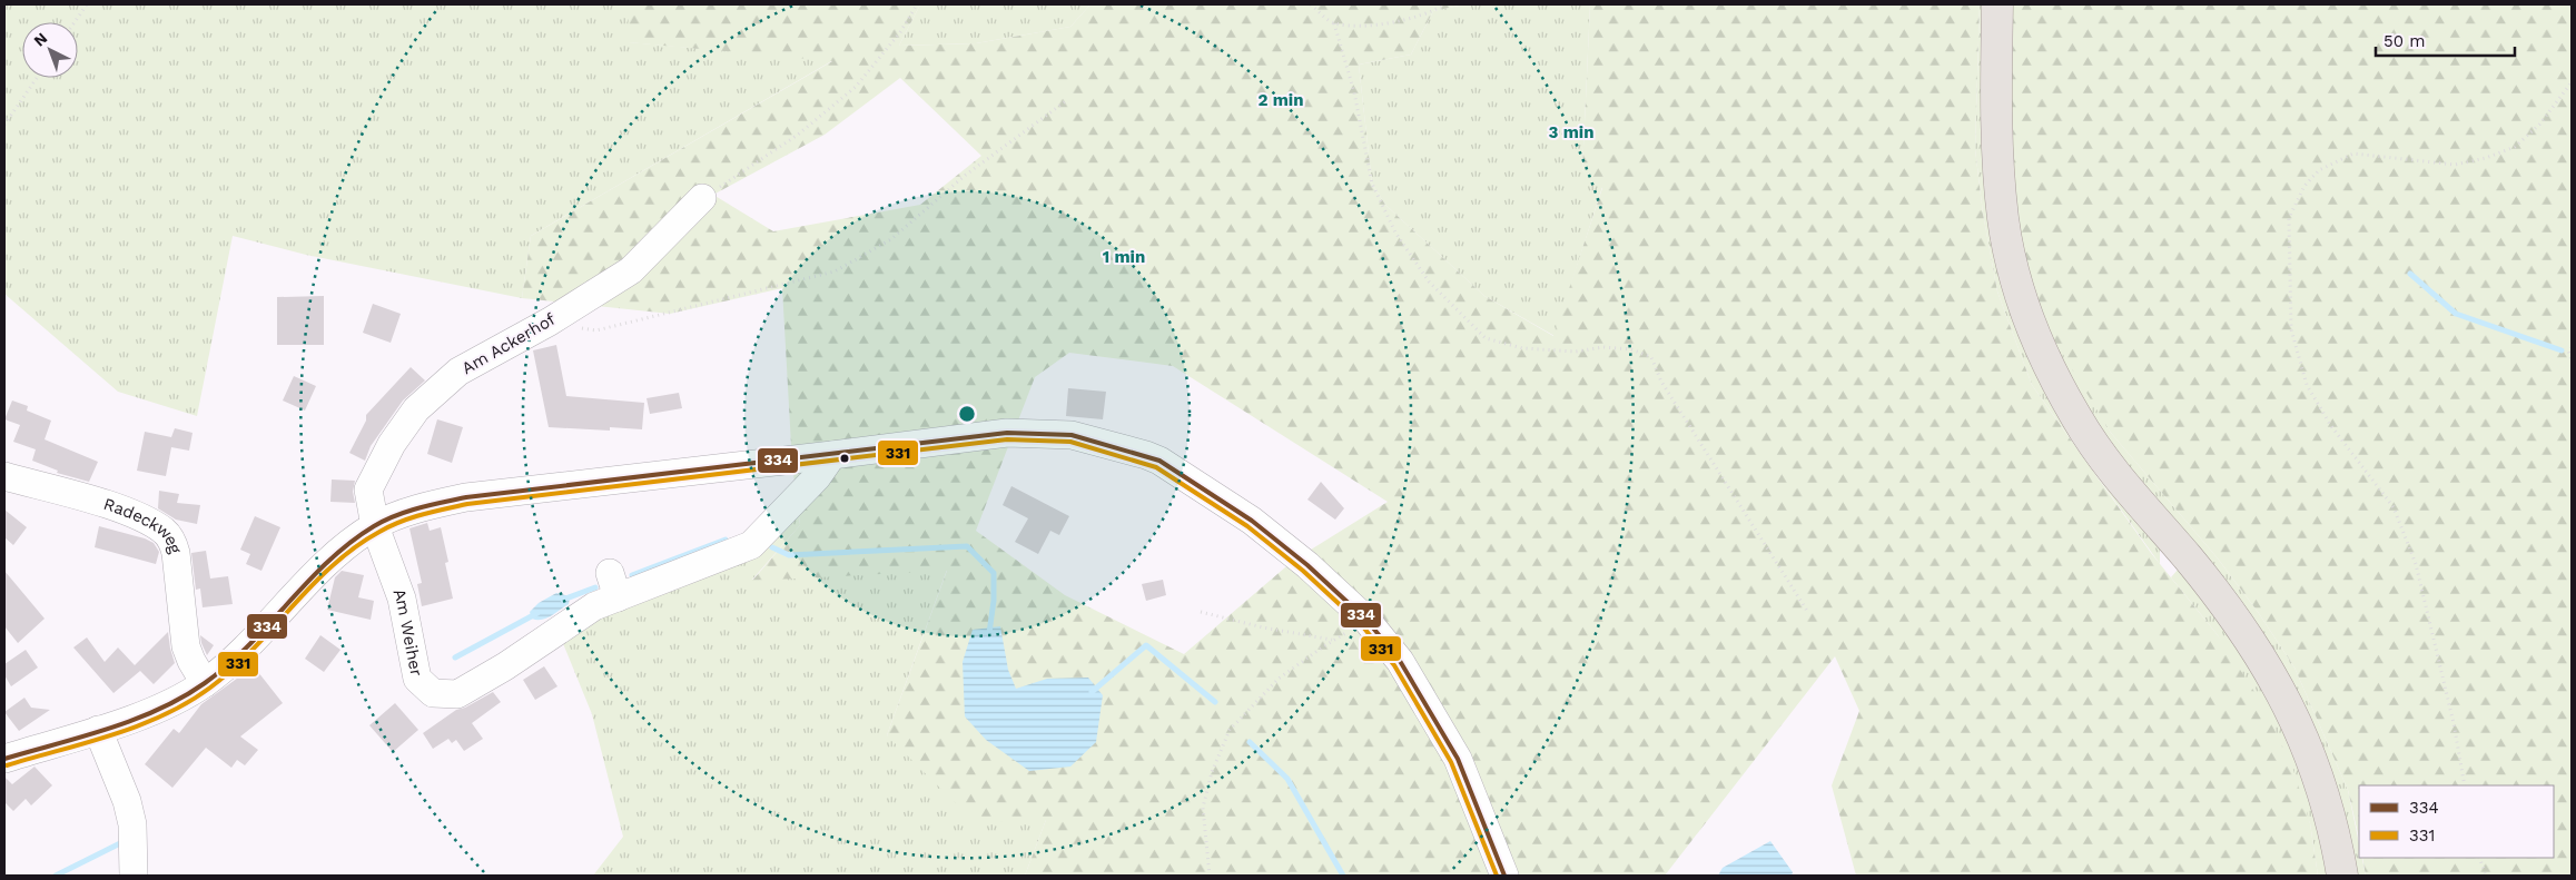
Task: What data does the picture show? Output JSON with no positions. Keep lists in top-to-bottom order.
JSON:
{
  "streets": {
    "street": ["Am Ackerhof", "Radeckweg", "Am Weiher"]
  },
  "crossings": [
    ["Am Ackerhof", "Am Weiher"]
  ],
  "lines": ["transit line 334", "transit line 331"],
  "legend": ["334", "331"],
  "scale_bar": "50 m",
  "north": "top left",
  "rings": ["2 min", "3 min", "1 min"]
}
